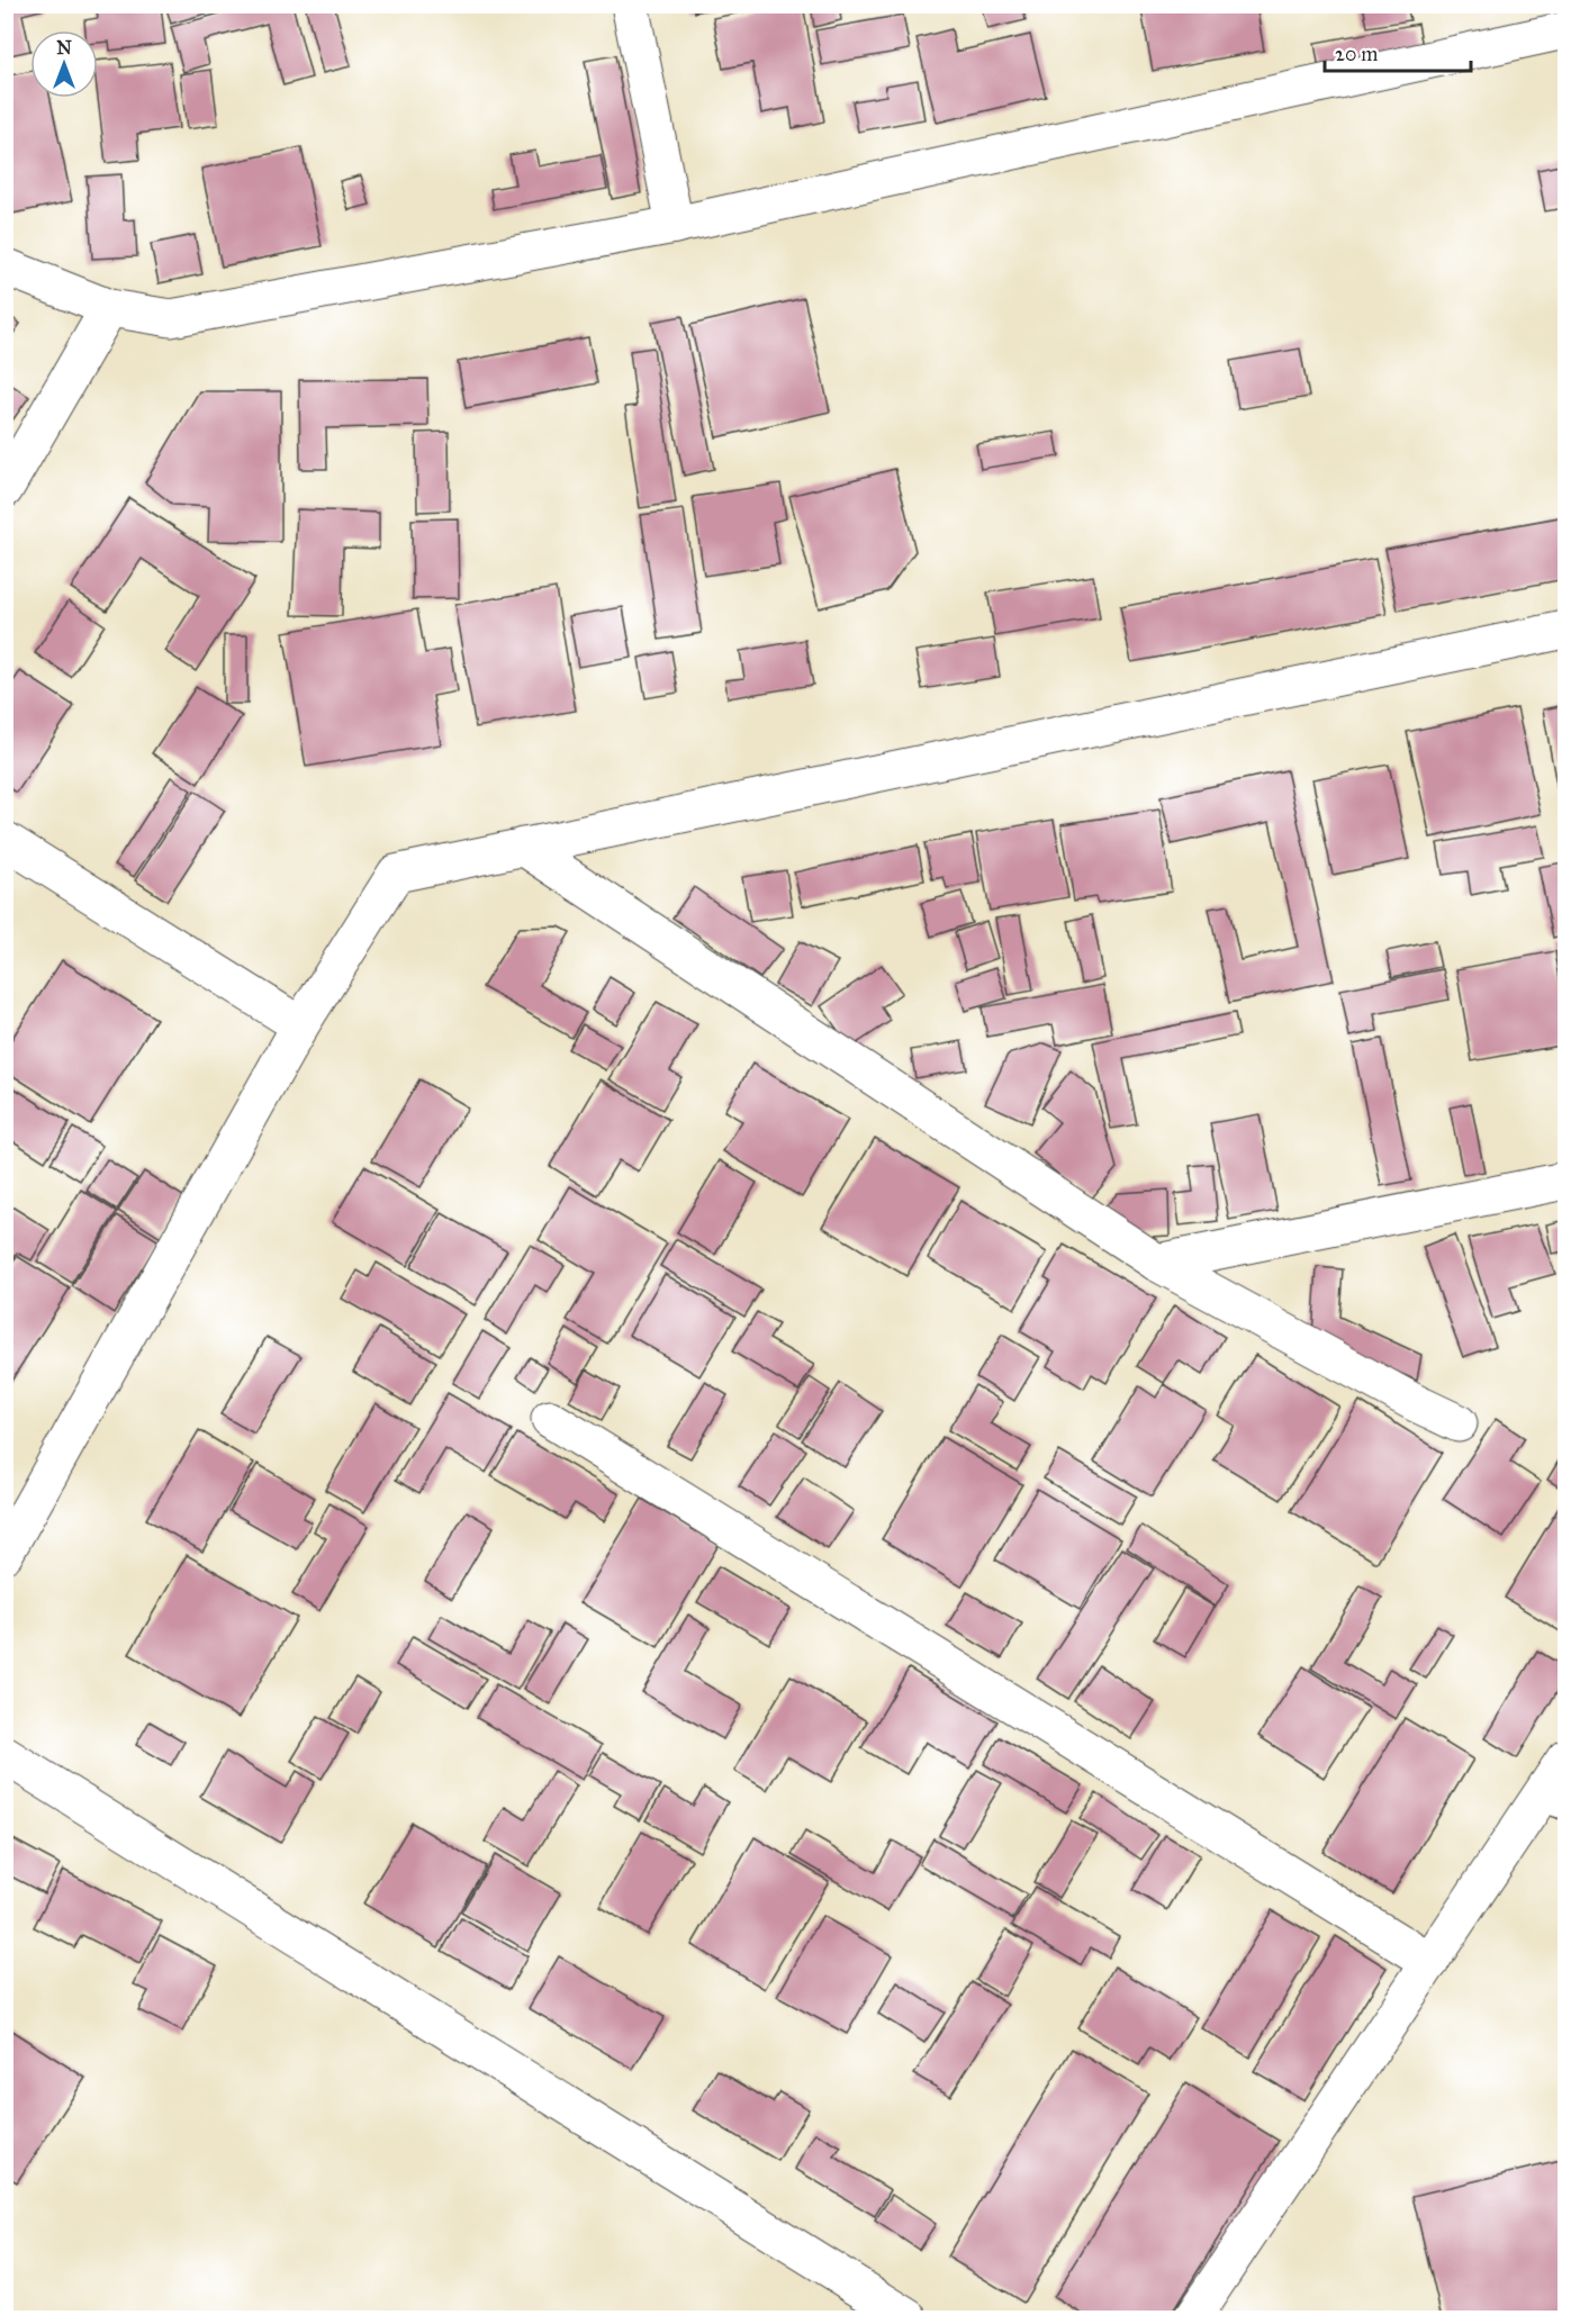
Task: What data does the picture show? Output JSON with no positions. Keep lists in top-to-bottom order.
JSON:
{
  "scale_bar": "20 m",
  "north": "top"
}
